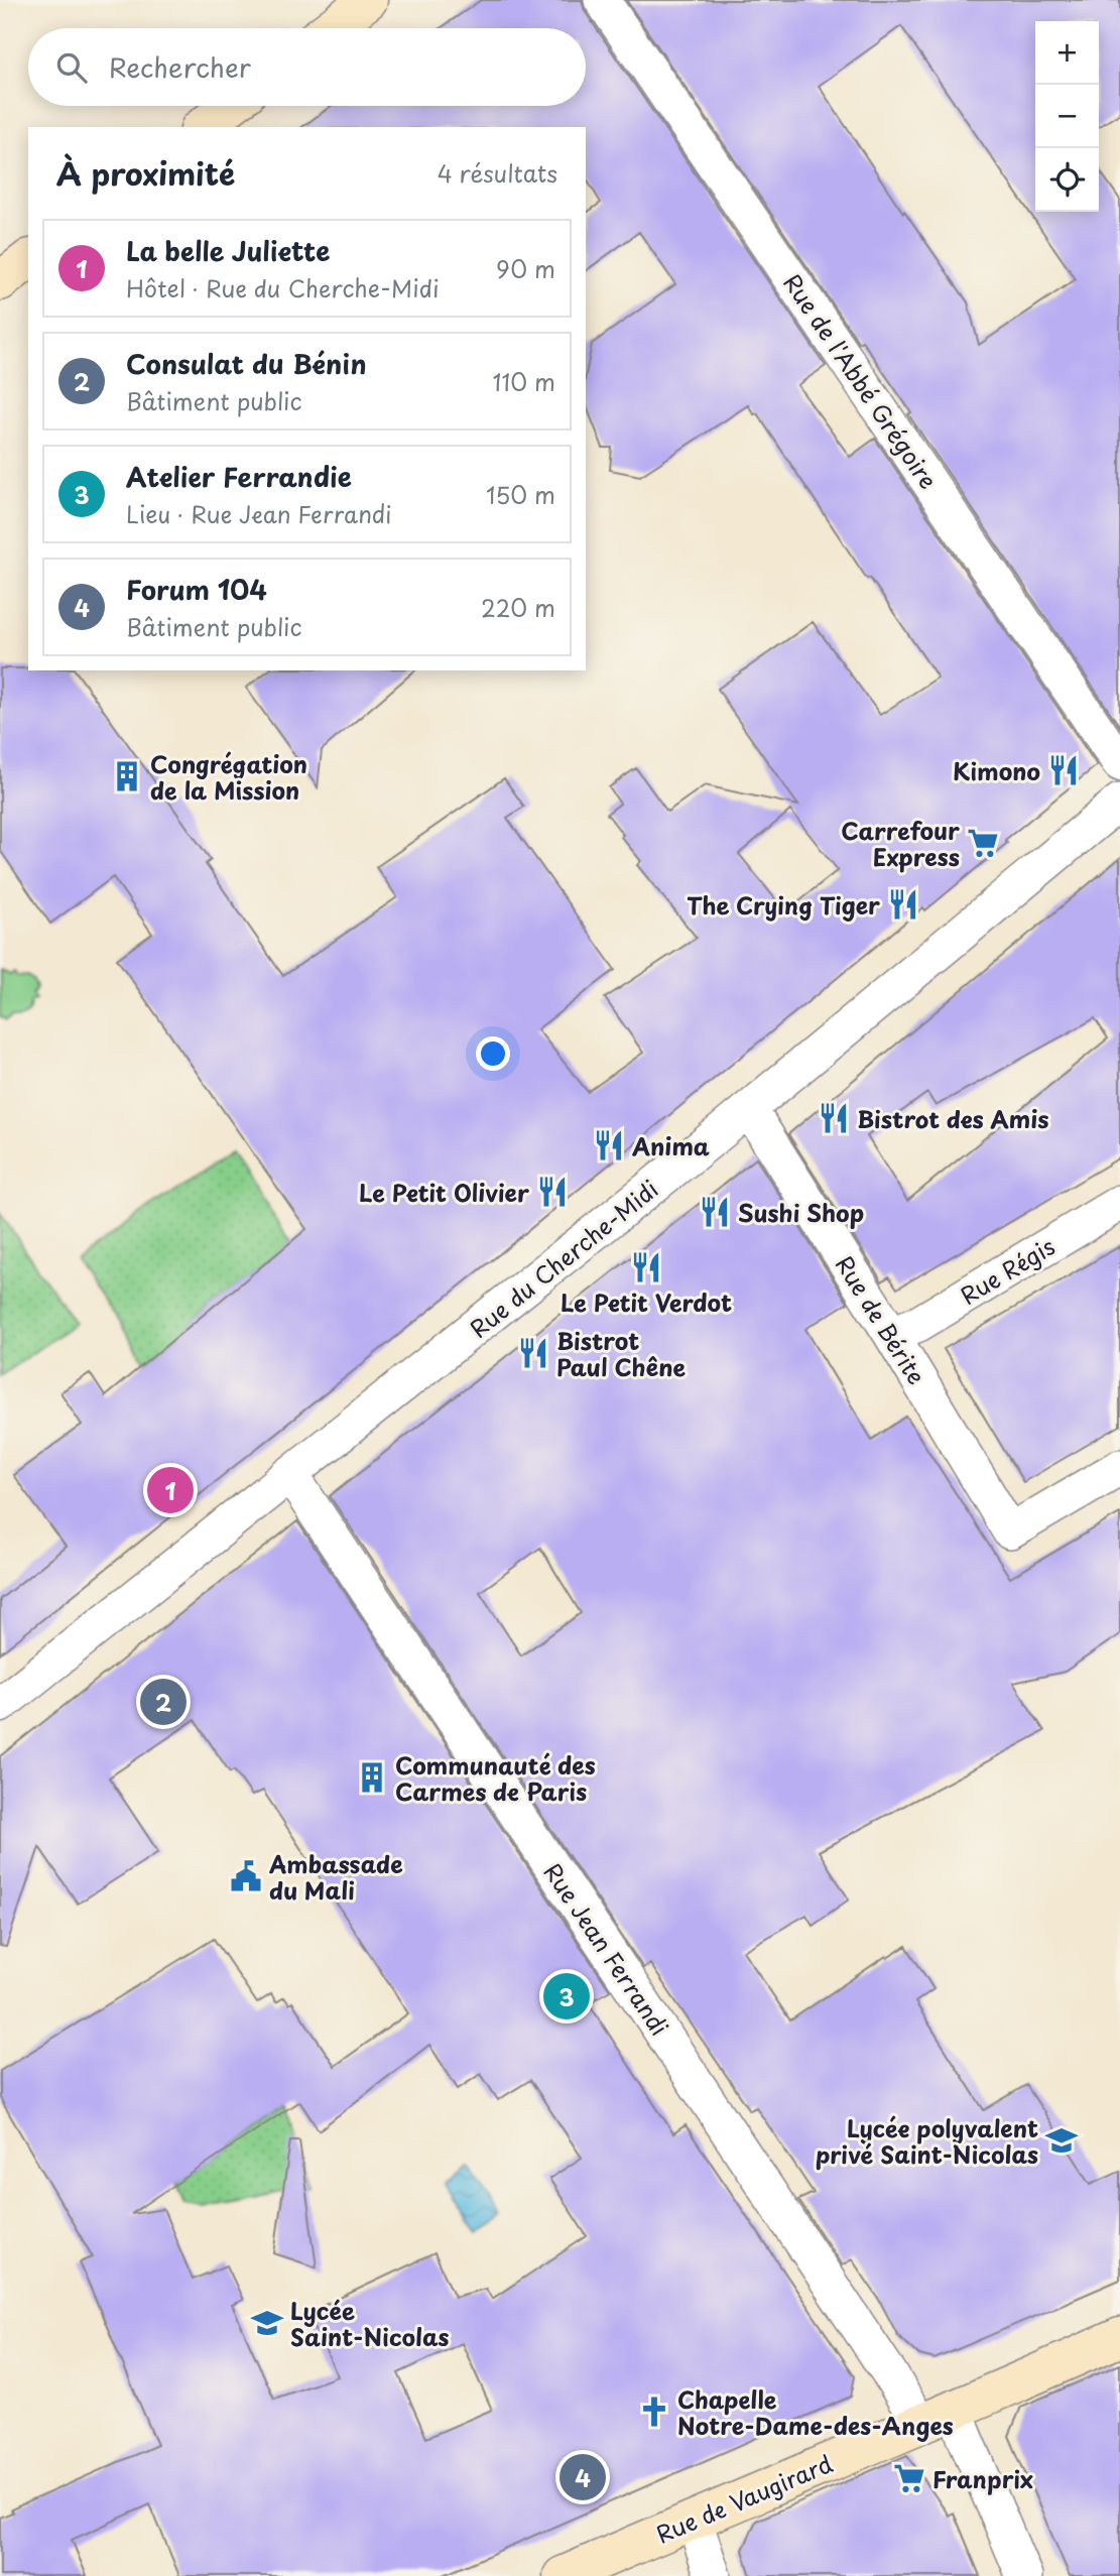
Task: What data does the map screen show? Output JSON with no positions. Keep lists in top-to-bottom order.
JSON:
{
  "streets": {
    "main road": ["Rue de Vaugirard"],
    "street": [
      "Rue de l'Abbé Grégoire",
      "Rue du Cherche-Midi",
      "Rue Régis",
      "Rue de Bérite",
      "Rue Jean Ferrandi"
    ]
  },
  "crossings": [
    ["Rue du Cherche-Midi", "Rue de Bérite"],
    ["Rue du Cherche-Midi", "Rue Jean Ferrandi"],
    ["Rue Régis", "Rue de Bérite"],
    ["Rue Jean Ferrandi", "Rue de Vaugirard"]
  ],
  "places": {
    "restaurant": [
      "Kimono",
      "The Crying Tiger",
      "Bistrot des Amis",
      "Anima",
      "Le Petit Olivier",
      "Sushi Shop",
      "Le Petit Verdot",
      "Bistrot Paul Chêne"
    ],
    "building": ["Congrégation de la Mission", "Communauté des Carmes de Paris"],
    "supermarket": ["Carrefour Express", "Franprix"],
    "public building": ["Ambassade du Mali"],
    "school or university": ["Lycée polyvalent privé Saint-Nicolas", "Lycée Saint-Nicolas"],
    "church": ["Chapelle Notre-Dame-des-Anges"]
  },
  "page": {
    "map_buttons": ["+", "−"],
    "search": "Rechercher",
    "heading": ["À proximité", "4 résultats"],
    "list": [
      {
        "mark": "1",
        "name": "La belle Juliette",
        "note": "Hôtel · Rue du Cherche-Midi",
        "value": "90 m"
      },
      {
        "mark": "2",
        "name": "Consulat du Bénin",
        "note": "Bâtiment public",
        "value": "110 m"
      },
      {
        "mark": "3",
        "name": "Atelier Ferrandie",
        "note": "Lieu · Rue Jean Ferrandi",
        "value": "150 m"
      },
      {
        "mark": "4",
        "name": "Forum 104",
        "note": "Bâtiment public",
        "value": "220 m"
      }
    ],
    "pins": [
      "1",
      "2",
      "3",
      "4"
    ]
  }
}
